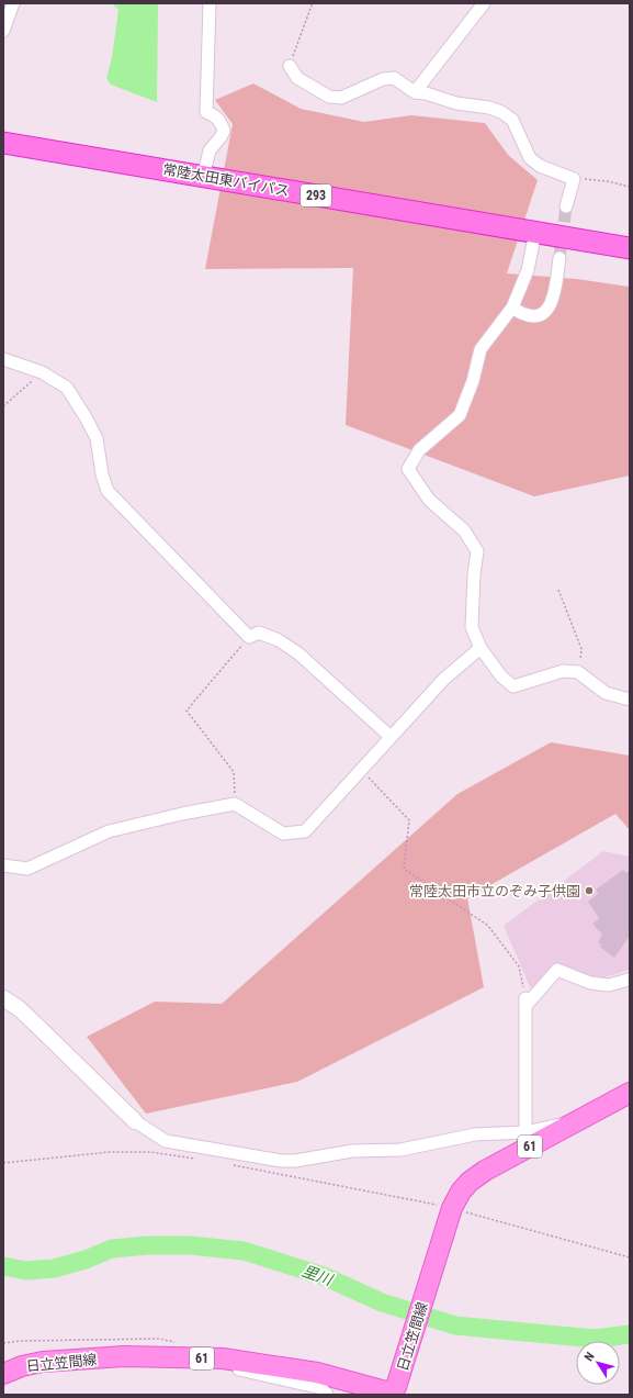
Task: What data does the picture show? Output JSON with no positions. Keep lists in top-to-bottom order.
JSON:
{
  "streets": {
    "highway": ["常陸太田東バイパス", "293"],
    "main road": ["61", "日立笠間線"]
  },
  "water": ["里川"],
  "places": ["常陸太田市立のぞみ子供園"],
  "north": "top left"
}
